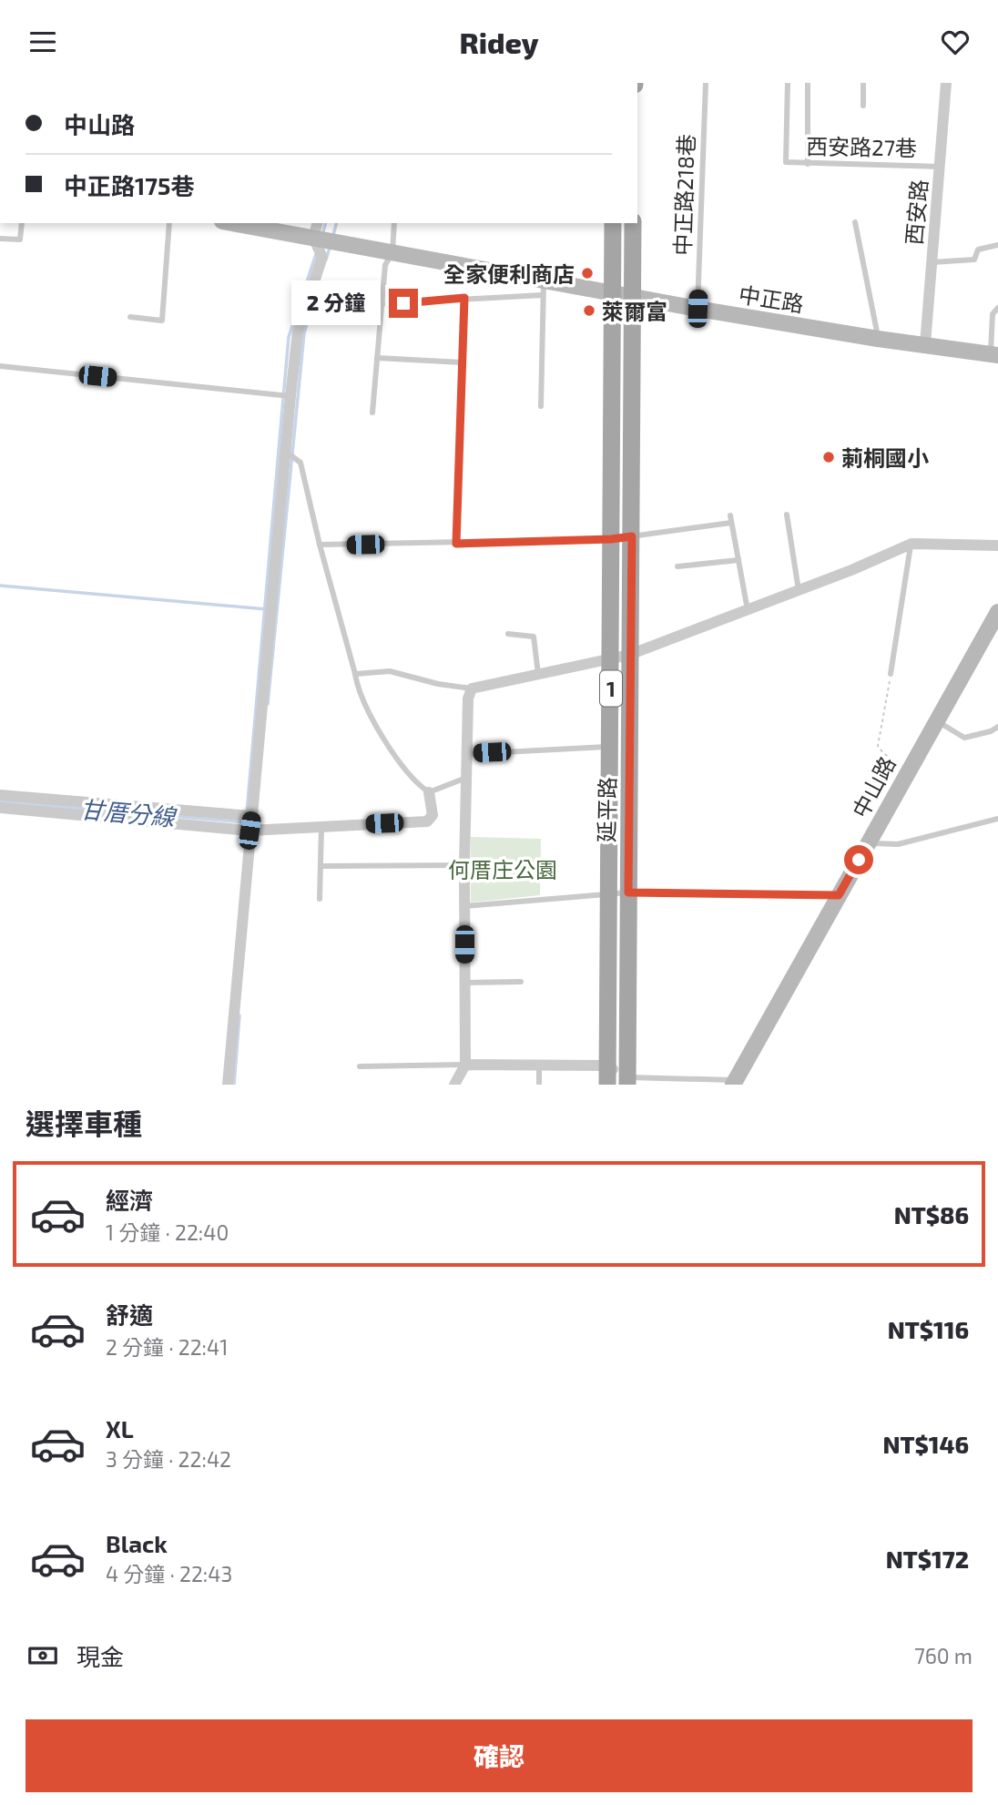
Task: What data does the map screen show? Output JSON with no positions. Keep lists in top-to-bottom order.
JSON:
{
  "streets": {
    "main road": ["1", "延平路"],
    "street": ["西安路", "中正路", "中山路"],
    "lane": ["西安路27巷", "中正路218巷"]
  },
  "crossings": [
    ["西安路27巷", "西安路"],
    ["中正路218巷", "中正路"],
    ["西安路", "中正路"],
    ["中正路", "延平路"]
  ],
  "water": ["甘厝分線"],
  "parks": ["何厝庄公園"],
  "places": ["全家便利商店", "萊爾富", "莿桐國小"],
  "page": {
    "header": "Ridey",
    "banner": ["中山路", "中正路175巷"],
    "bubble": "2 分鐘",
    "heading": "選擇車種",
    "list": [
      {
        "name": "經濟",
        "note": "1 分鐘 · 22:40",
        "value": "NT$86"
      },
      {
        "name": "舒適",
        "note": "2 分鐘 · 22:41",
        "value": "NT$116"
      },
      {
        "name": "XL",
        "note": "3 分鐘 · 22:42",
        "value": "NT$146"
      },
      {
        "name": "Black",
        "note": "4 分鐘 · 22:43",
        "value": "NT$172"
      }
    ],
    "pay": ["現金", "760 m"],
    "buttons": "確認"
  }
}
